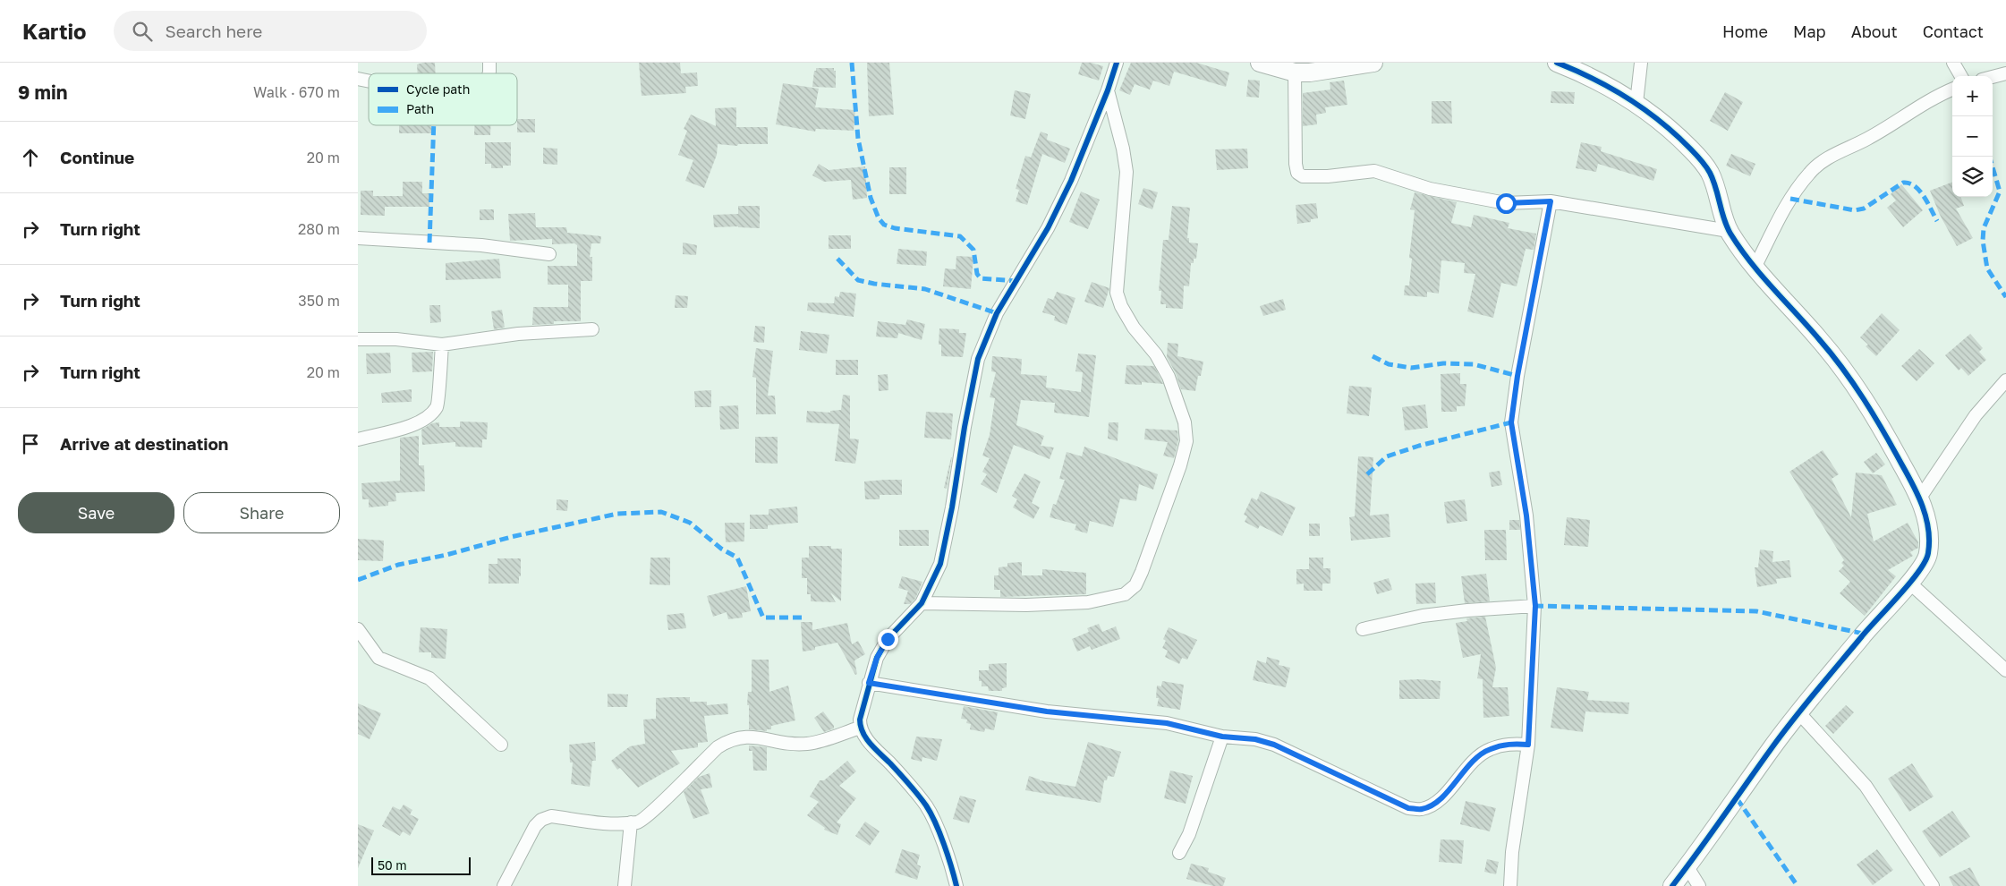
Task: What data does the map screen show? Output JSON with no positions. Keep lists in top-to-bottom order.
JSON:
{
  "legend": ["Cycle path", "Path"],
  "scale_bar": "50 m",
  "page": {
    "header": "Kartio",
    "search": "Search here",
    "nav": [
      "Home",
      "Map",
      "About",
      "Contact"
    ],
    "heading": ["9 min", "Walk · 670 m"],
    "map_buttons": ["+", "−"],
    "list": [
      ["Continue", "20 m"],
      ["Turn right", "280 m"],
      ["Turn right", "350 m"],
      ["Turn right", "20 m"],
      "Arrive at destination"
    ],
    "buttons": ["Save", "Share"],
    "scale": "50 m"
  }
}
